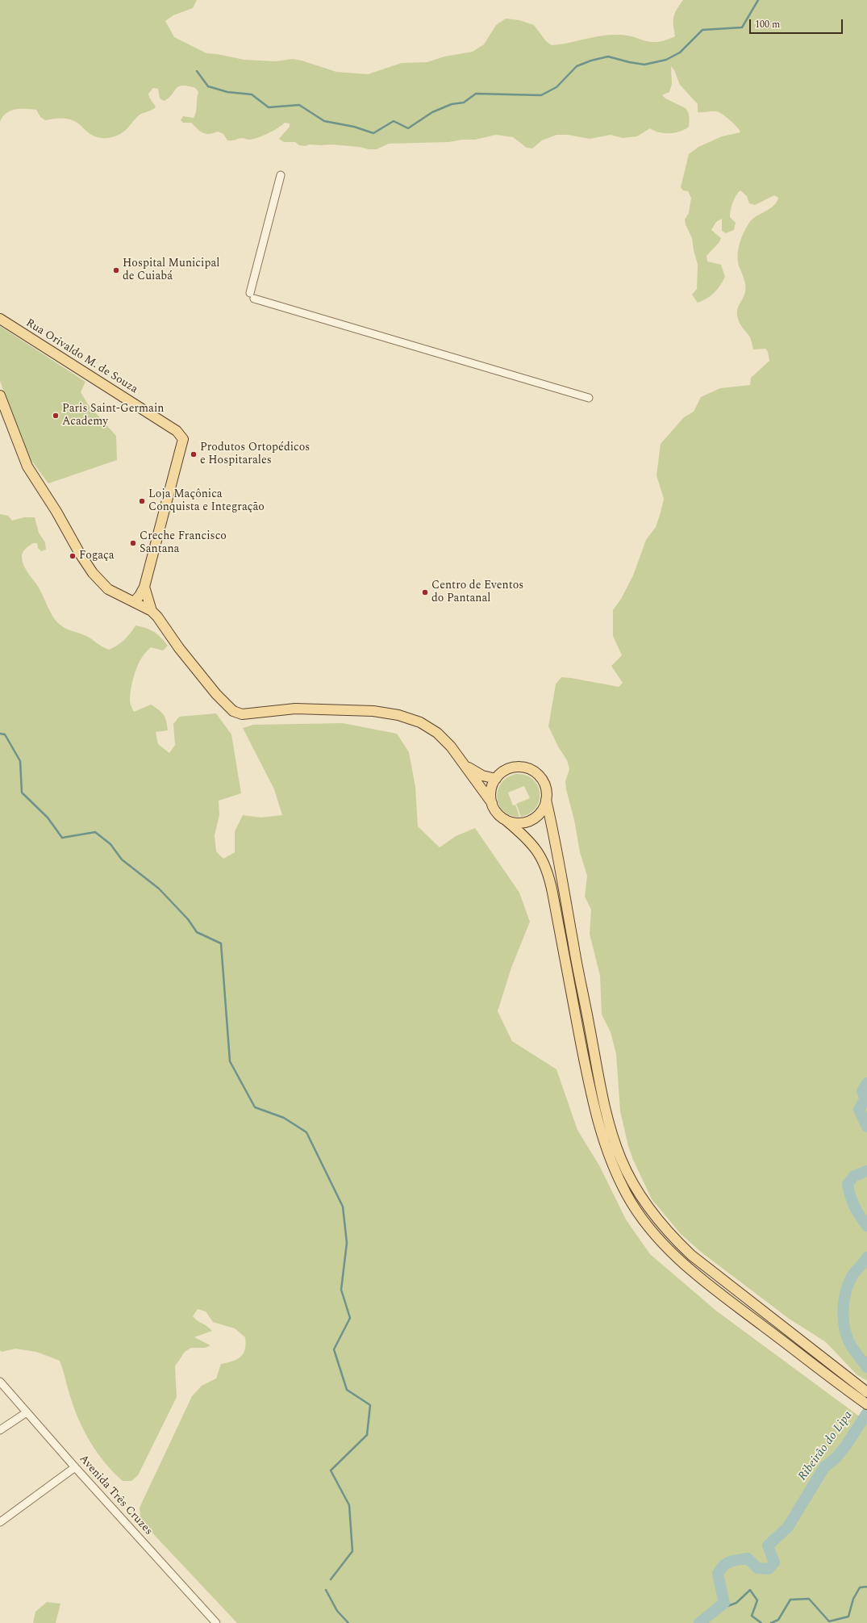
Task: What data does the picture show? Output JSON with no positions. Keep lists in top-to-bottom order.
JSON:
{
  "streets": {
    "main road": ["Rua Orivaldo M. de Souza"],
    "street": ["Avenida Três Cruzes"]
  },
  "water": ["Ribeirão do Lipa"],
  "places": [
    "Hospital Municipal de Cuiabá",
    "Paris Saint-Germain Academy",
    "Produtos Ortopédicos e Hospitarales",
    "Loja Maçônica Conquista e Integração",
    "Creche Francisco Santana",
    "Fogaça",
    "Centro de Eventos do Pantanal"
  ],
  "scale_bar": "100 m"
}
